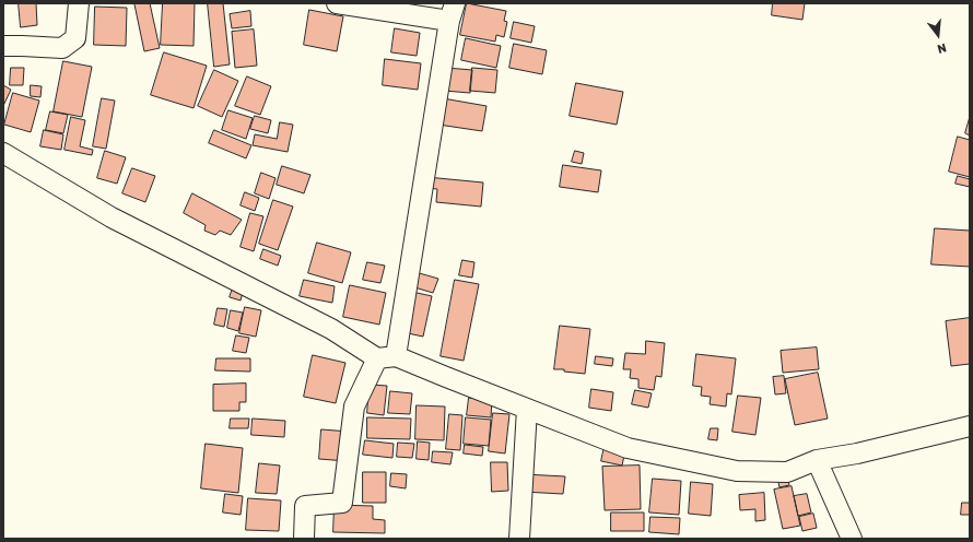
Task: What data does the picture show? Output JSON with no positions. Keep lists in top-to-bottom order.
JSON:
{
  "north": "bottom"
}
